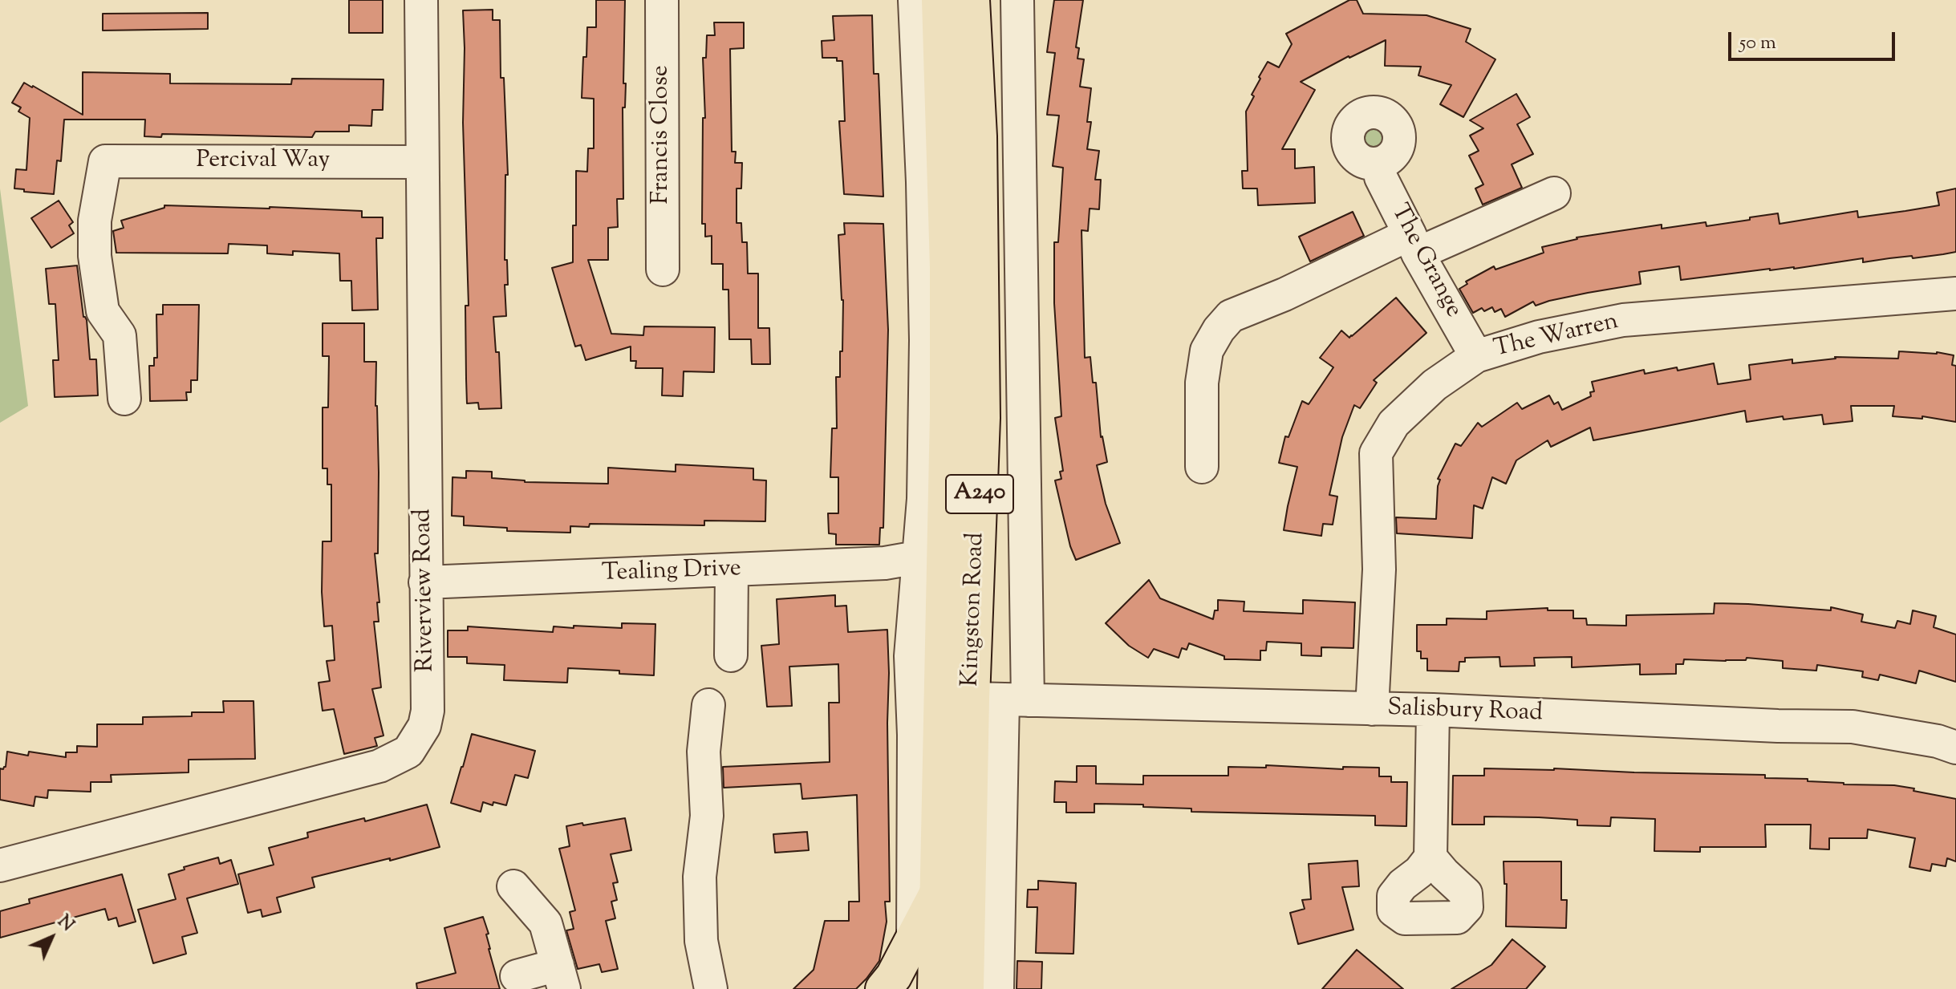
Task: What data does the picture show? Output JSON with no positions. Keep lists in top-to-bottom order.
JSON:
{
  "streets": {
    "main road": ["A240", "Kingston Road"],
    "street": [
      "Francis Close",
      "Percival Way",
      "The Grange",
      "The Warren",
      "Tealing Drive",
      "Riverview Road",
      "Salisbury Road"
    ]
  },
  "crossings": [
    ["Percival Way", "Riverview Road"],
    ["The Grange", "The Warren"],
    ["The Warren", "Salisbury Road"],
    ["Tealing Drive", "Riverview Road"],
    ["Kingston Road", "Salisbury Road"]
  ],
  "scale_bar": "50 m",
  "north": "top right"
}
